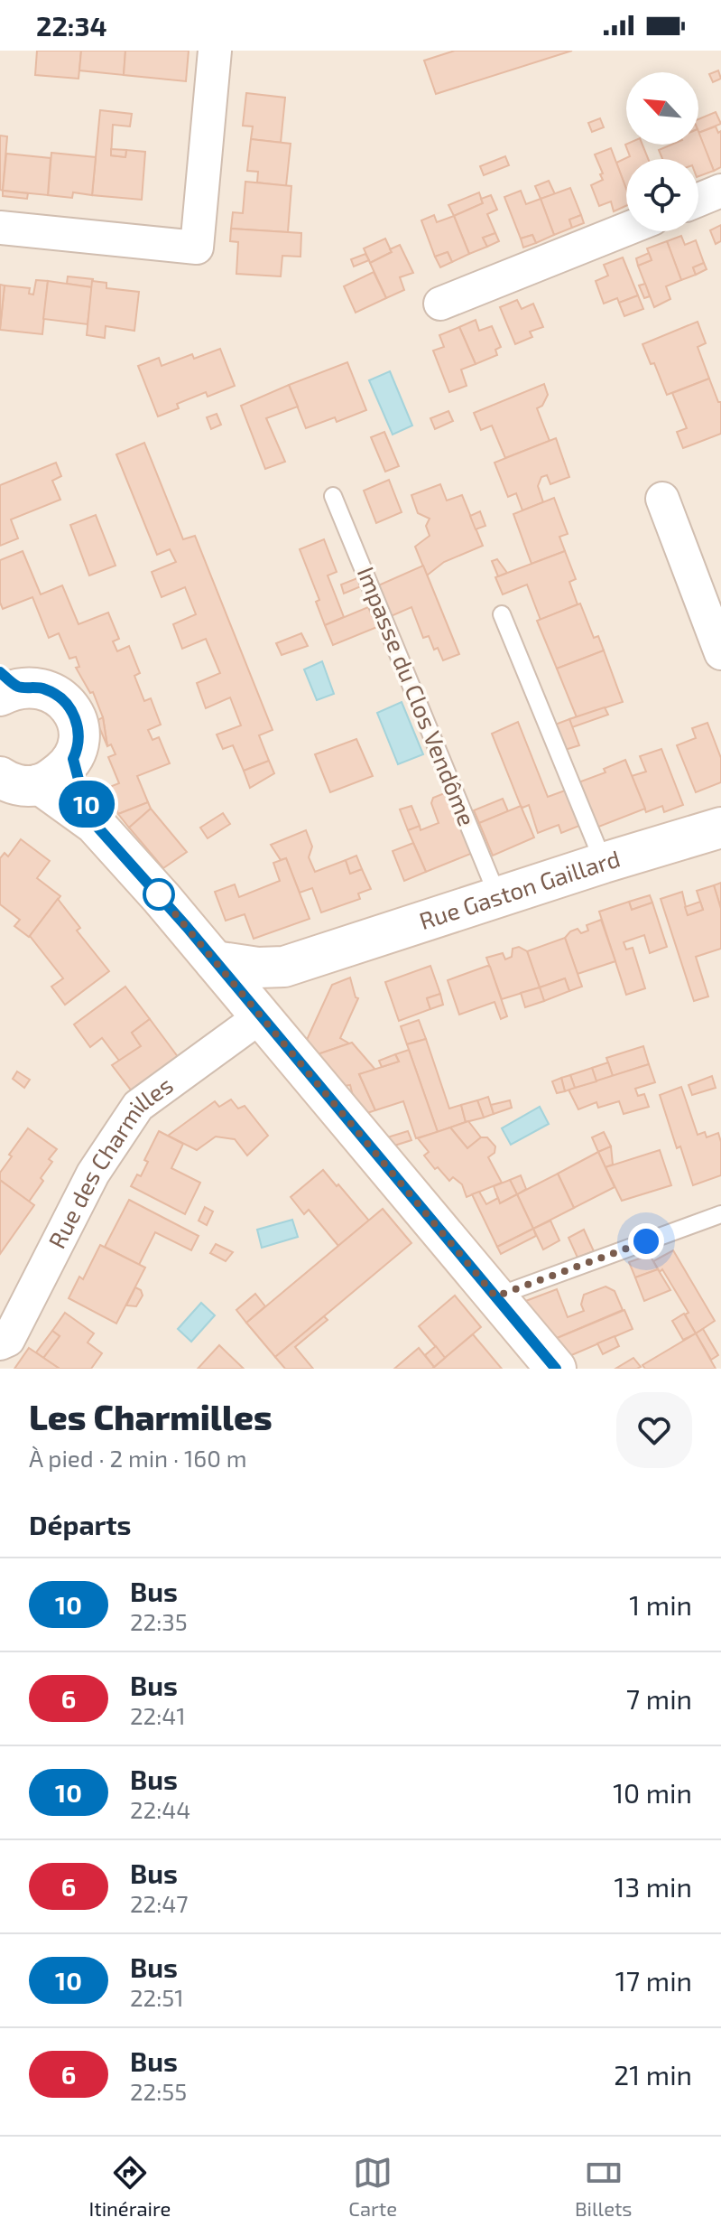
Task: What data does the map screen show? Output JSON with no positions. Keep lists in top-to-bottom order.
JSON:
{
  "streets": {
    "street": ["Rue Gaston Gaillard", "Rue des Charmilles"],
    "lane": ["Impasse du Clos Vendôme"]
  },
  "crossings": [
    ["Impasse du Clos Vendôme", "Rue Gaston Gaillard"],
    ["Rue Gaston Gaillard", "Rue des Charmilles"]
  ],
  "lines": ["bus line 10"],
  "north": "top left",
  "page": {
    "status": "22:34",
    "on_map": "10",
    "heading": [
      ["Les Charmilles", "À pied · 2 min · 160 m"],
      "Départs"
    ],
    "list": [
      {
        "mark": "10",
        "name": "Bus",
        "note": "22:35",
        "value": "1 min"
      },
      {
        "mark": "6",
        "name": "Bus",
        "note": "22:41",
        "value": "7 min"
      },
      {
        "mark": "10",
        "name": "Bus",
        "note": "22:44",
        "value": "10 min"
      },
      {
        "mark": "6",
        "name": "Bus",
        "note": "22:47",
        "value": "13 min"
      },
      {
        "mark": "10",
        "name": "Bus",
        "note": "22:51",
        "value": "17 min"
      },
      {
        "mark": "6",
        "name": "Bus",
        "note": "22:55",
        "value": "21 min"
      }
    ],
    "tabs": ["Itinéraire", "Carte", "Billets"]
  }
}
